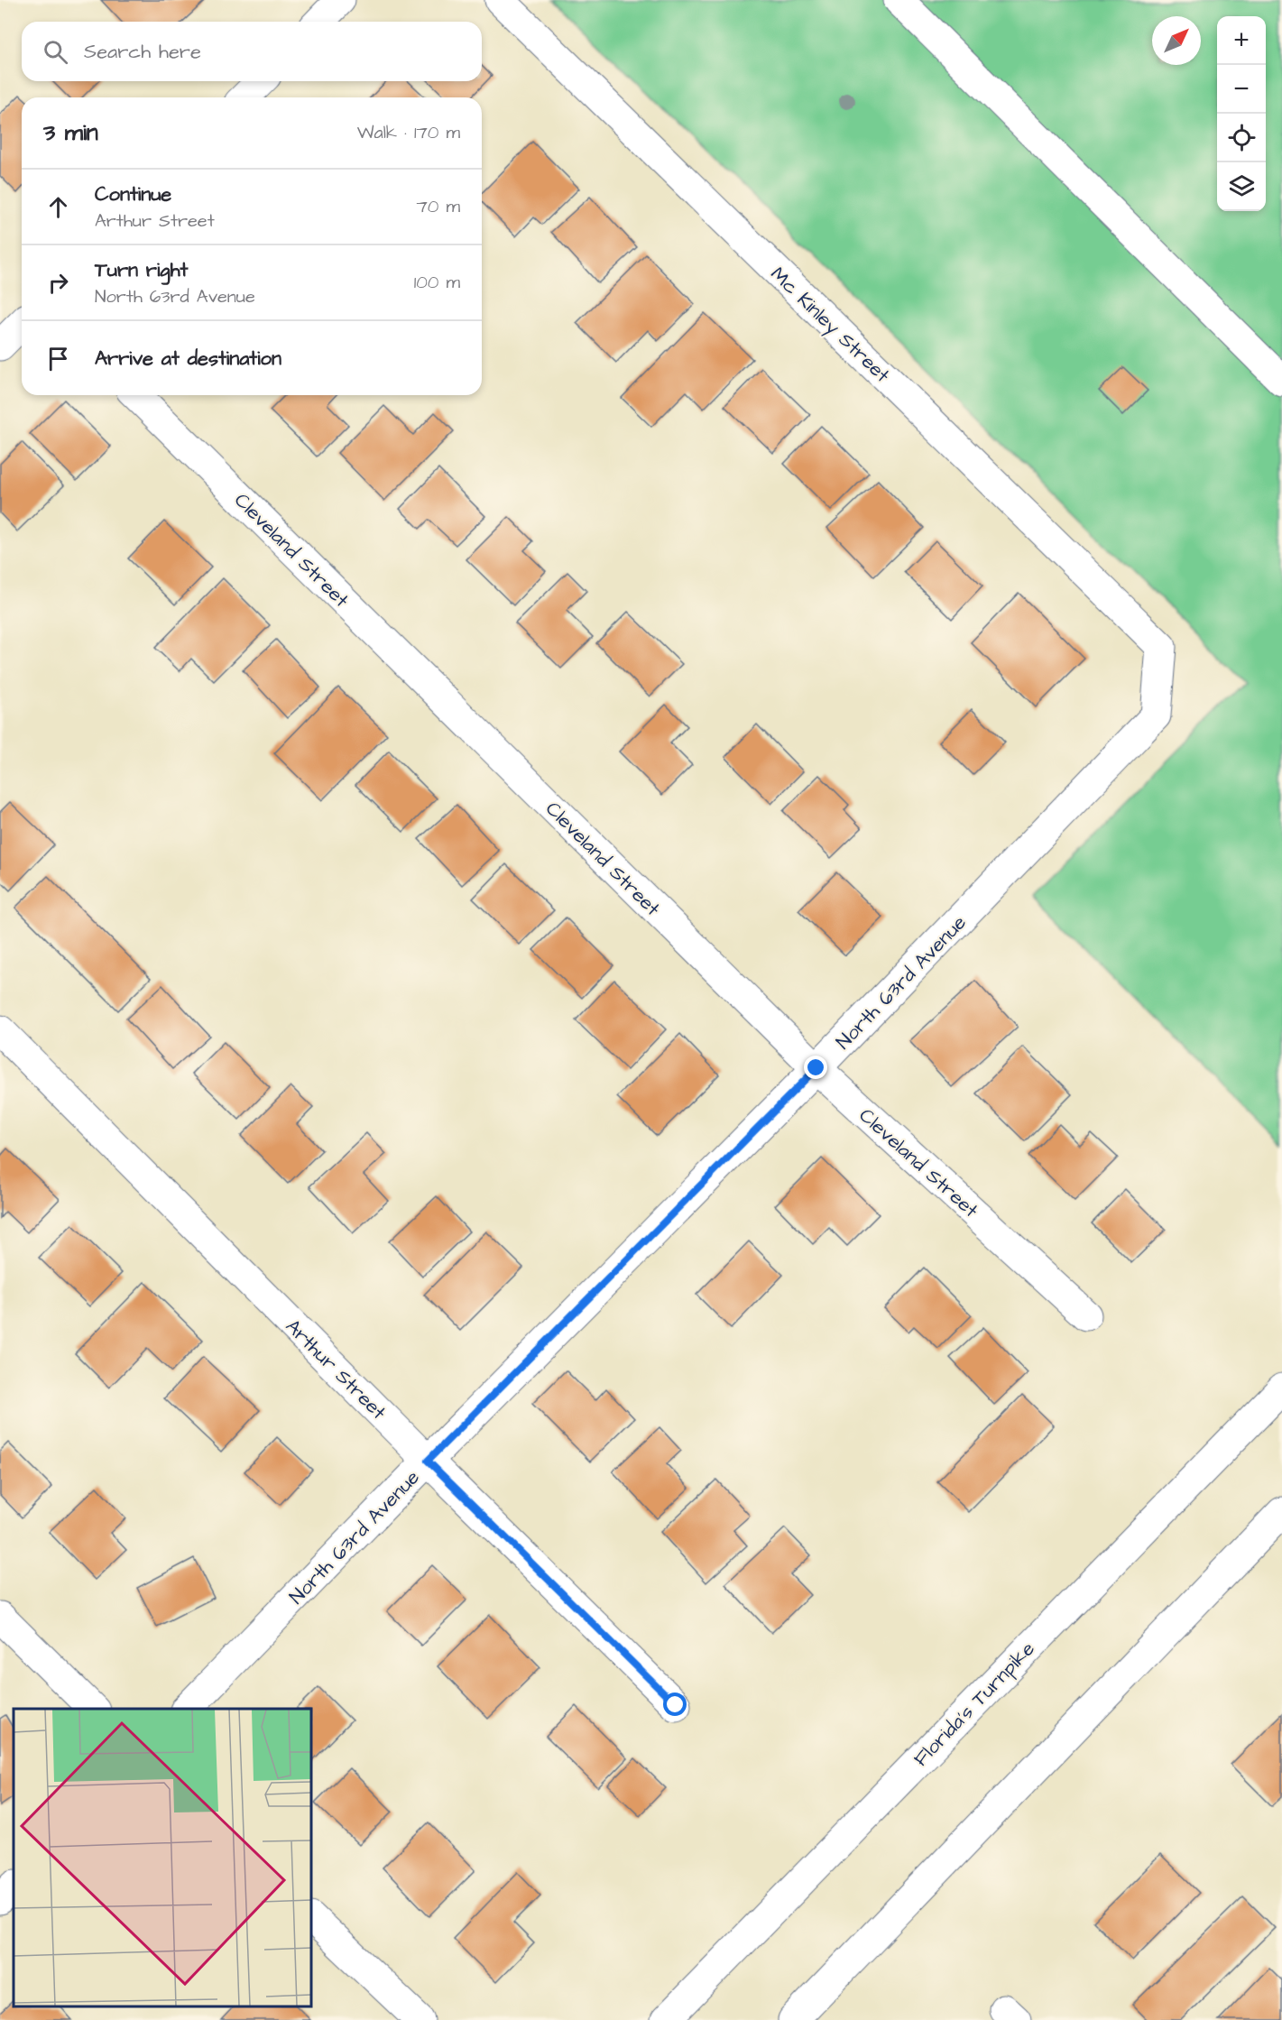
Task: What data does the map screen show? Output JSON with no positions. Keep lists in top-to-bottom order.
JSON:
{
  "streets": {
    "main road": [
      "Mc Kinley Street",
      "Cleveland Street",
      "North 63rd Avenue",
      "Arthur Street",
      "Florida's Turnpike"
    ]
  },
  "crossings": [
    ["Mc Kinley Street", "North 63rd Avenue"],
    ["Cleveland Street", "North 63rd Avenue"],
    ["North 63rd Avenue", "Arthur Street"]
  ],
  "north": "top right",
  "page": {
    "map_buttons": ["+", "−"],
    "search": "Search here",
    "heading": ["3 min", "Walk · 170 m"],
    "list": [
      ["Continue", "Arthur Street", "70 m"],
      ["Turn right", "North 63rd Avenue", "100 m"],
      "Arrive at destination"
    ]
  }
}
